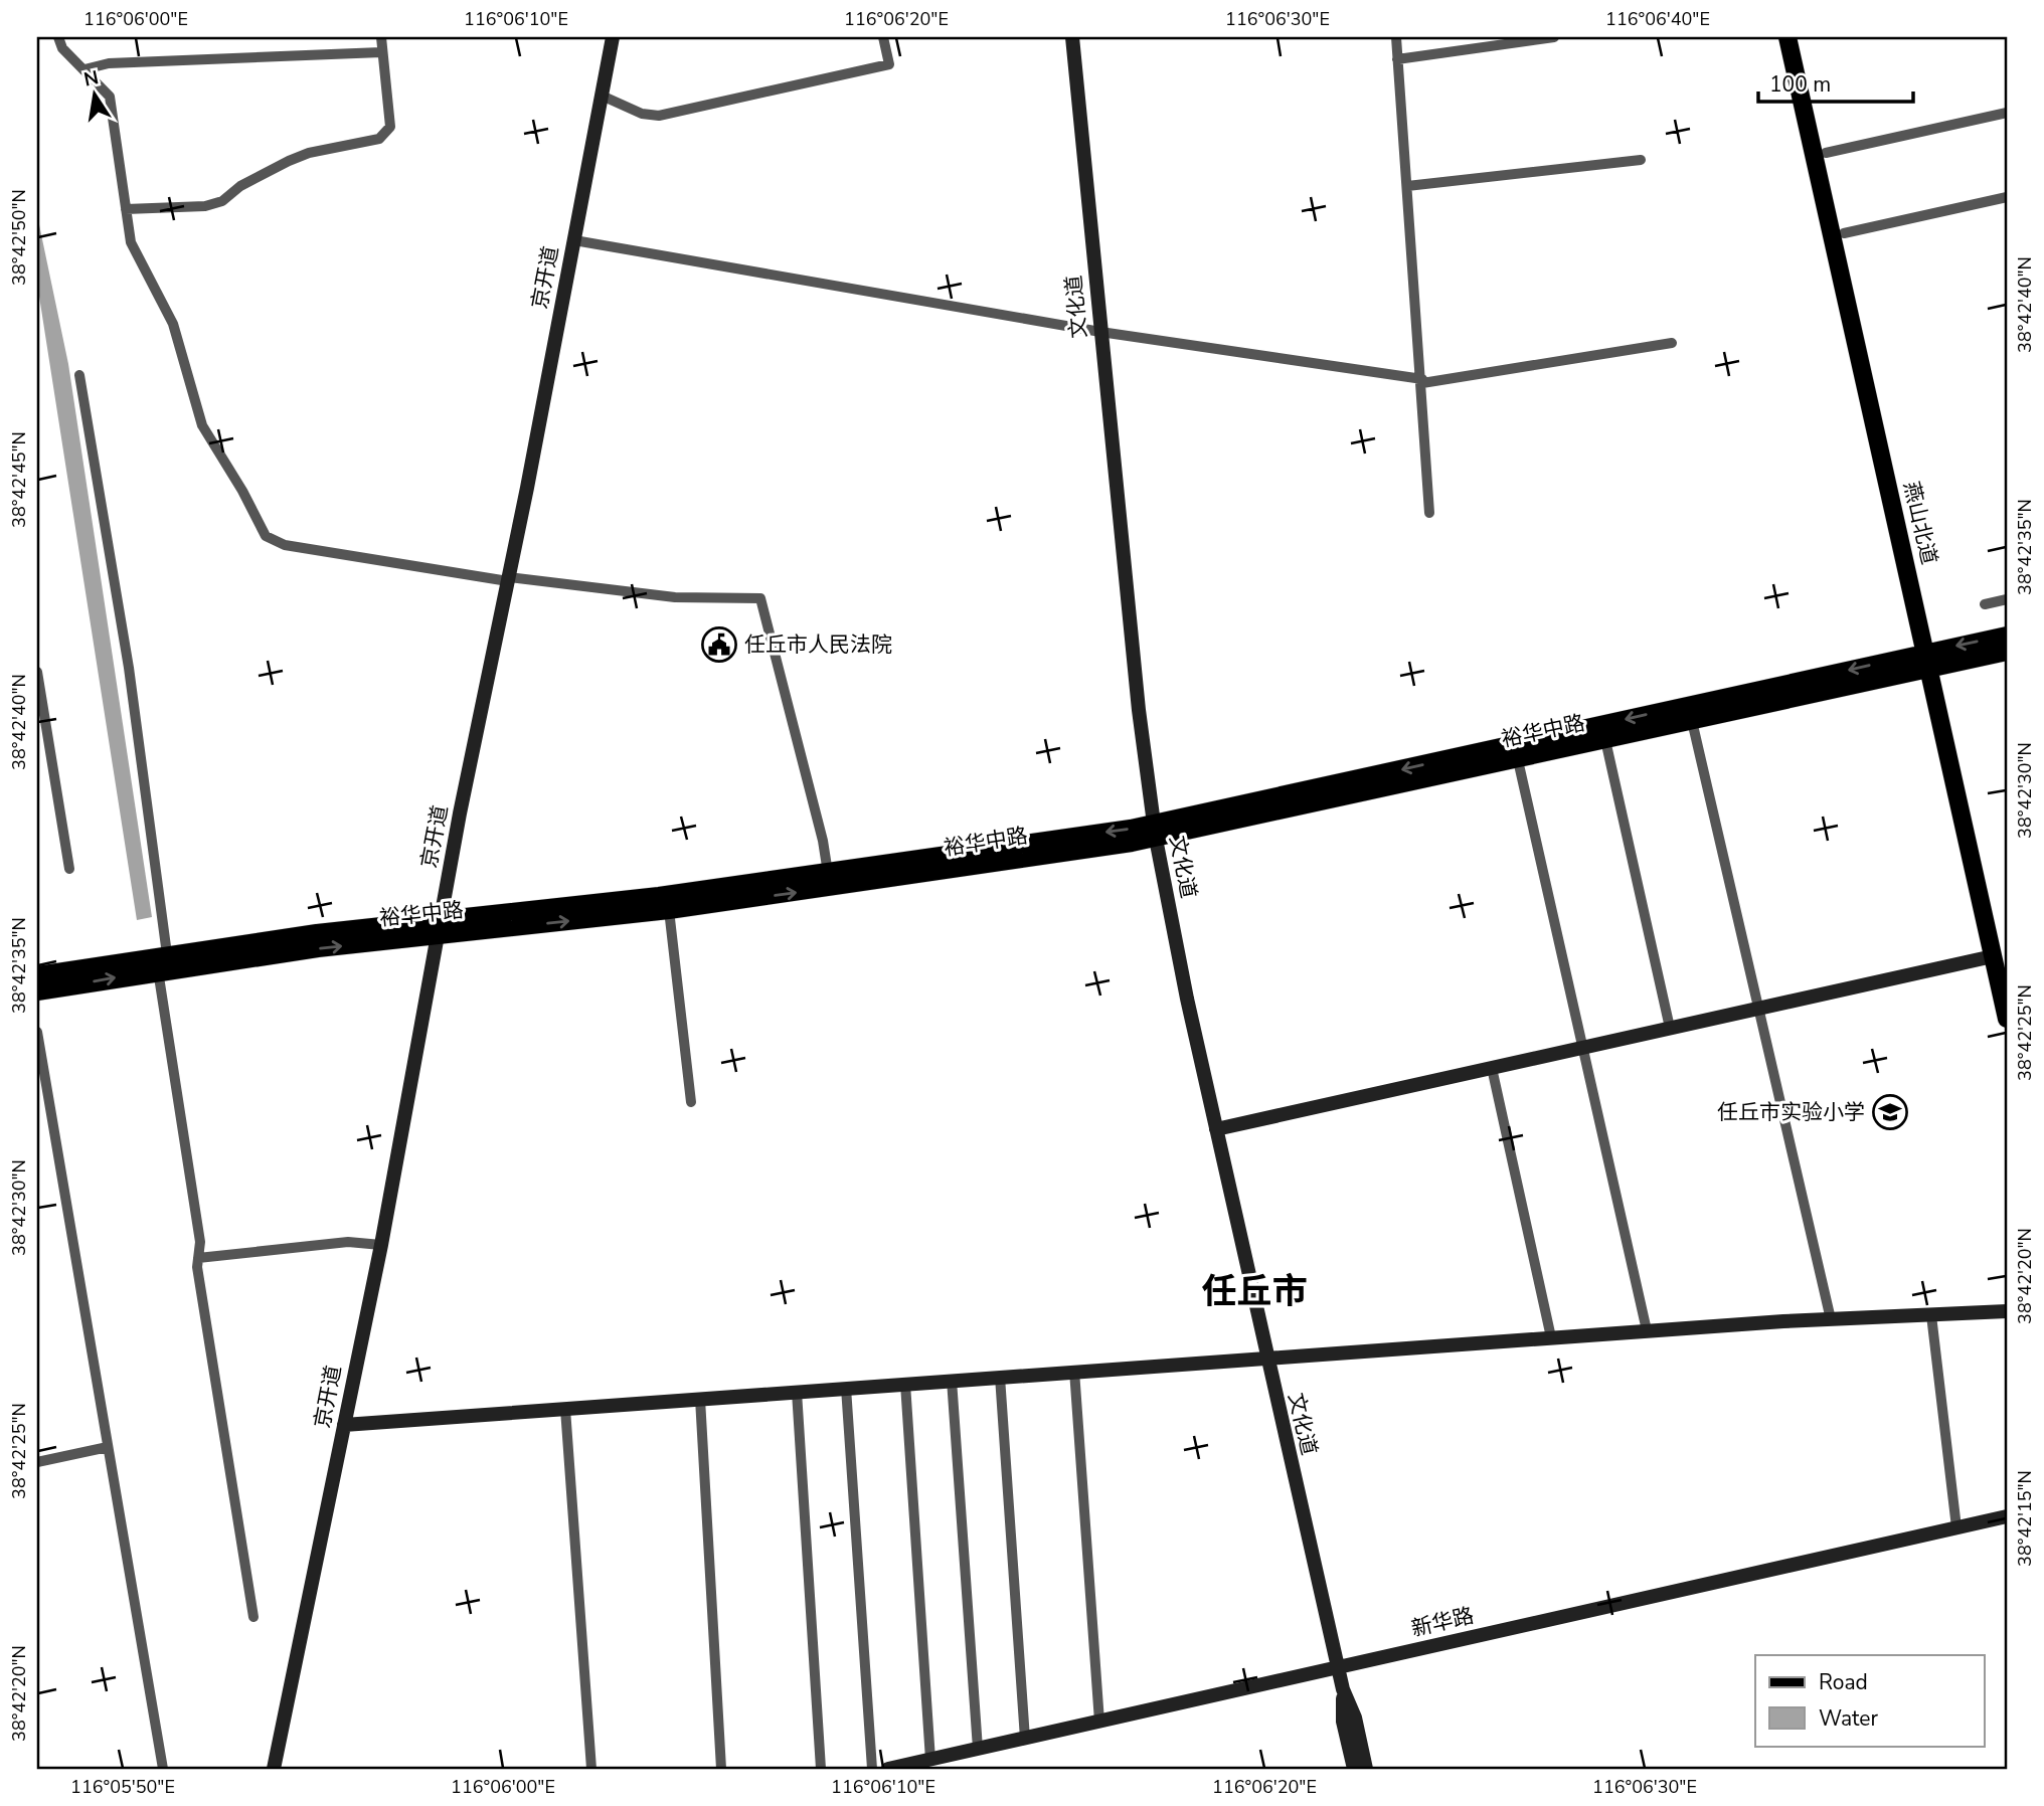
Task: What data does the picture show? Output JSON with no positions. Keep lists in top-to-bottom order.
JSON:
{
  "streets": {
    "main road": [
      "京开道",
      "文化道",
      "燕山北道",
      "裕华中路",
      "新华路"
    ]
  },
  "crossings": [
    ["京开道", "裕华中路"],
    ["文化道", "裕华中路"],
    ["文化道", "新华路"],
    ["燕山北道", "裕华中路"]
  ],
  "districts": ["任丘市"],
  "places": {
    "public building": ["任丘市人民法院"],
    "school or university": ["任丘市实验小学"]
  },
  "legend": ["Road", "Water"],
  "scale_bar": "100 m",
  "north": "top",
  "coordinates": [
    "116°06'00\"E",
    "116°06'10\"E",
    "116°06'20\"E",
    "116°06'30\"E",
    "116°06'40\"E",
    "38°42'50\"N",
    "38°42'40\"N",
    "38°42'45\"N",
    "38°42'35\"N",
    "38°42'30\"N",
    "38°42'25\"N",
    "38°42'20\"N",
    "38°42'15\"N",
    "116°05'50\"E"
  ]
}
